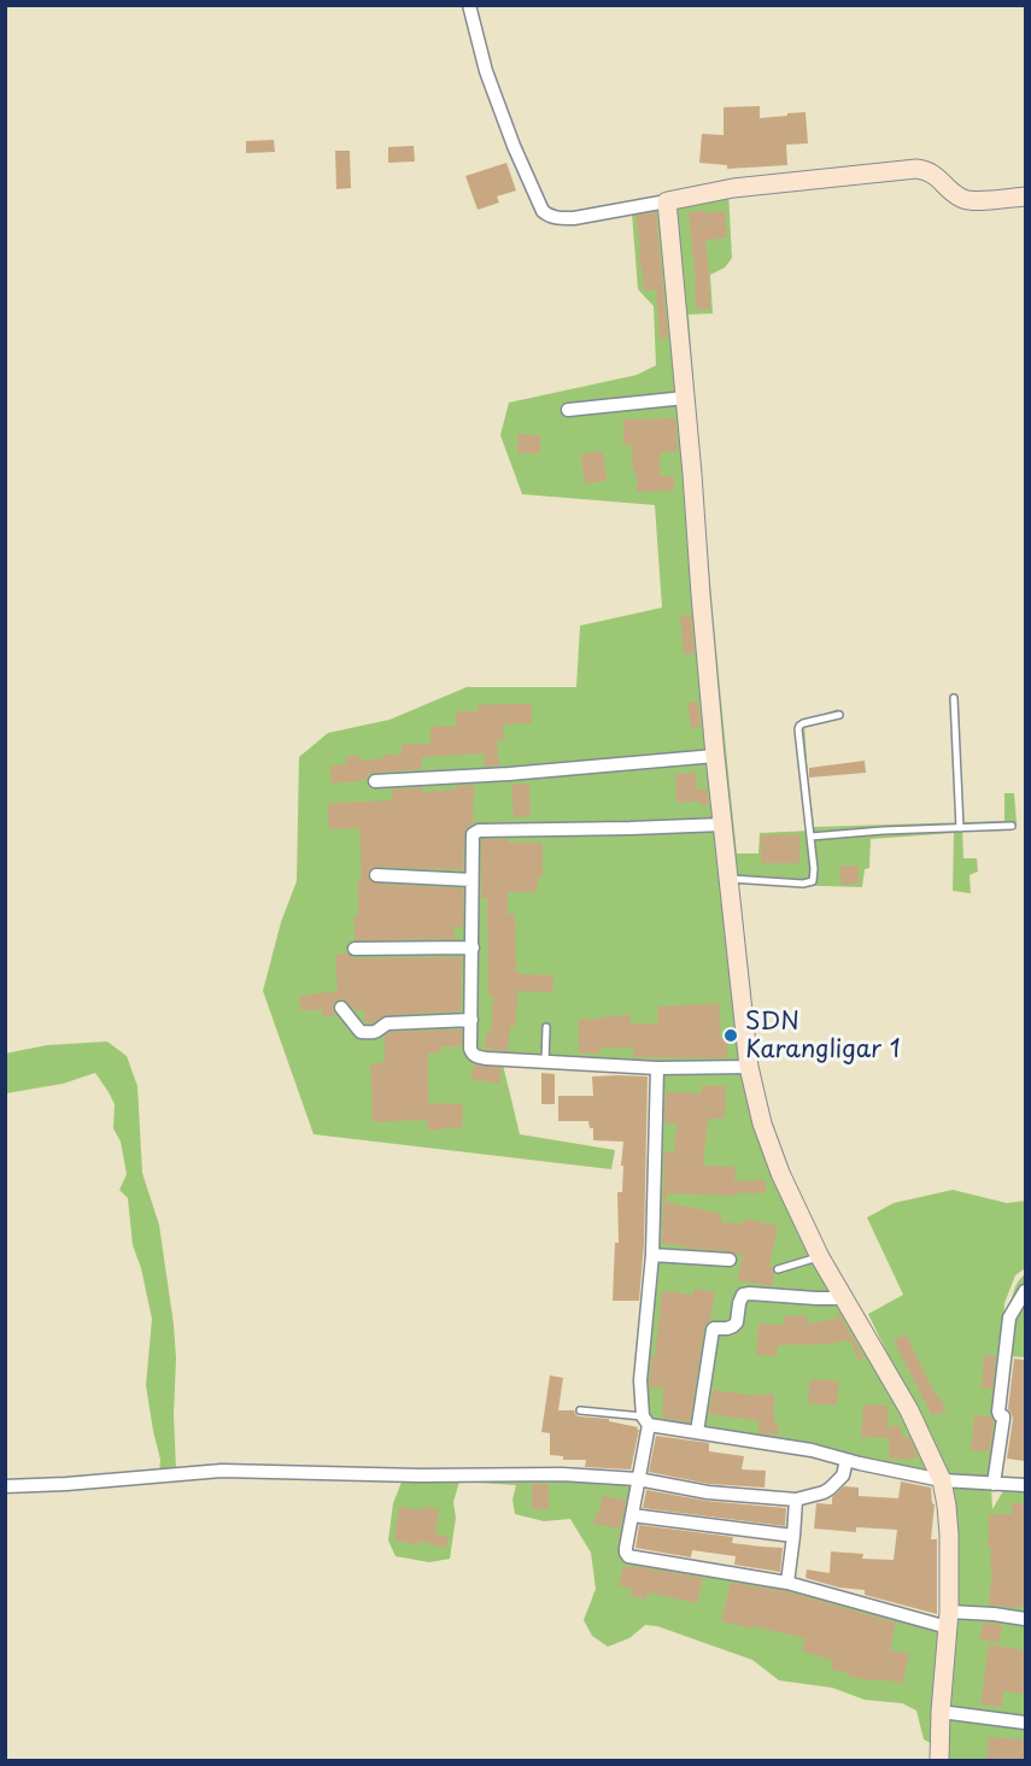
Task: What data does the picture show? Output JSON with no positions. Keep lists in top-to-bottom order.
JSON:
{
  "places": ["SDN Karangligar 1"]
}
